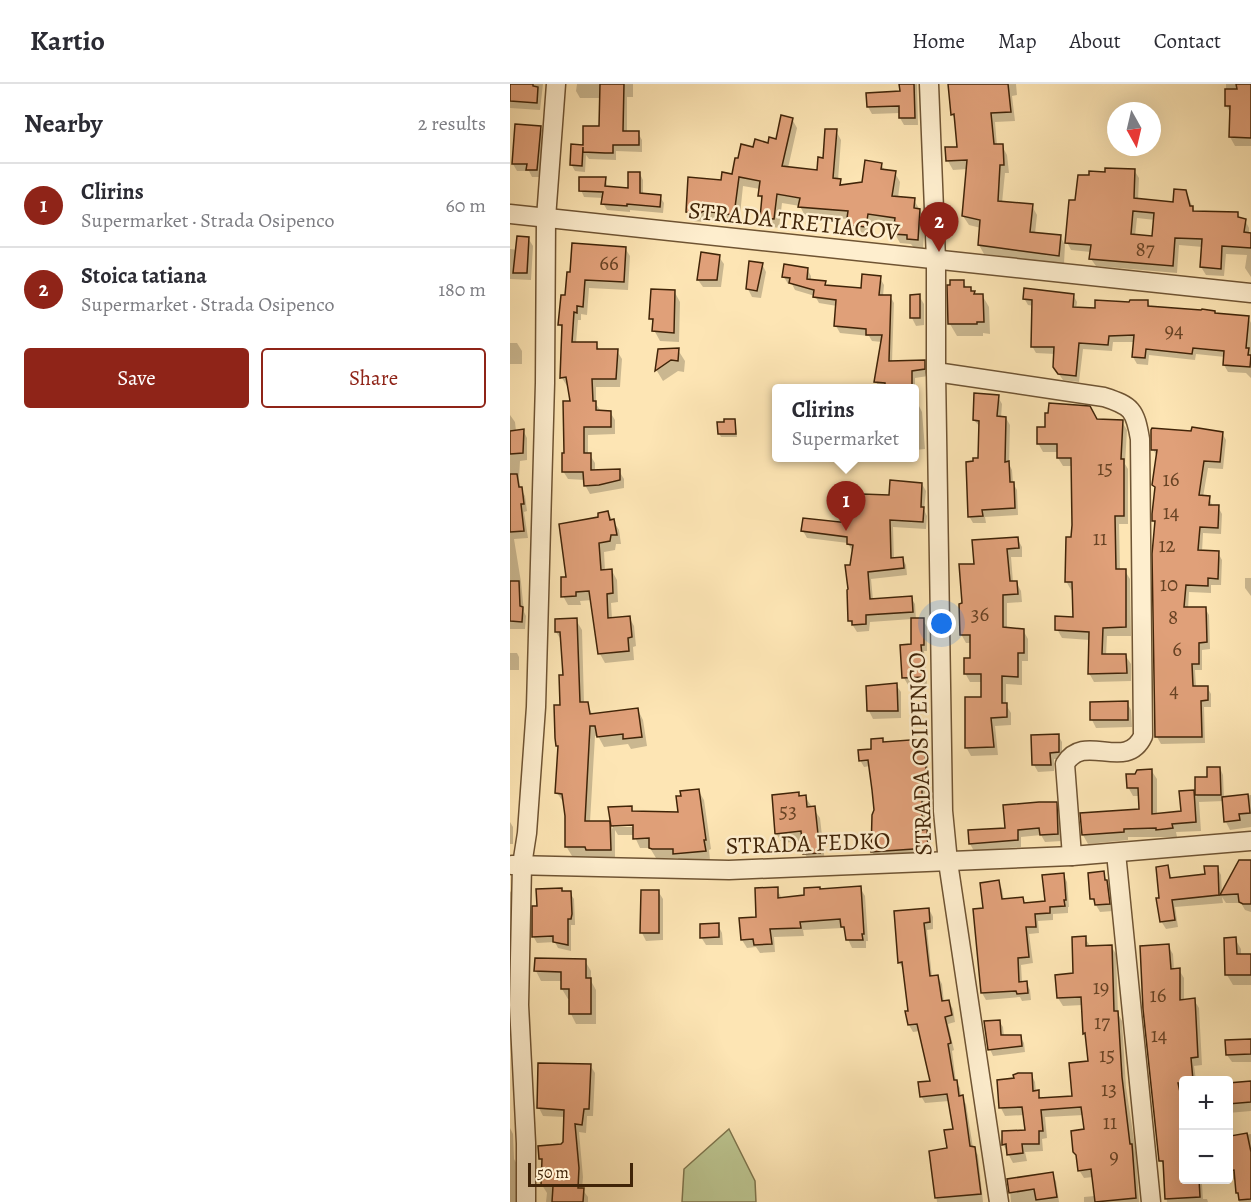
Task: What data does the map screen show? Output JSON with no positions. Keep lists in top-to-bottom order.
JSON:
{
  "streets": {
    "street": ["STRADA TRETIACOV", "STRADA OSIPENCO", "STRADA FEDKO"]
  },
  "crossings": [
    ["STRADA TRETIACOV", "STRADA OSIPENCO"],
    ["STRADA OSIPENCO", "STRADA FEDKO"]
  ],
  "house_numbers": [
    "87",
    "66",
    "94",
    "15",
    "16",
    "14",
    "11",
    "12",
    "10",
    "36",
    "8",
    "6",
    "4",
    "53",
    "19",
    "16",
    "17",
    "14",
    "15",
    "13",
    "11",
    "9"
  ],
  "scale_bar": "50 m",
  "north": "bottom",
  "page": {
    "header": "Kartio",
    "nav": [
      "Home",
      "Map",
      "About",
      "Contact"
    ],
    "heading": ["Nearby", "2 results"],
    "list": [
      {
        "mark": "1",
        "name": "Clirins",
        "note": "Supermarket · Strada Osipenco",
        "value": "60 m"
      },
      {
        "mark": "2",
        "name": "Stoica tatiana",
        "note": "Supermarket · Strada Osipenco",
        "value": "180 m"
      }
    ],
    "pins": ["2", "1"],
    "buttons": ["Save", "Share"],
    "popup": ["Clirins", "Supermarket"],
    "map_buttons": ["+", "−"],
    "scale": "50 m"
  }
}
